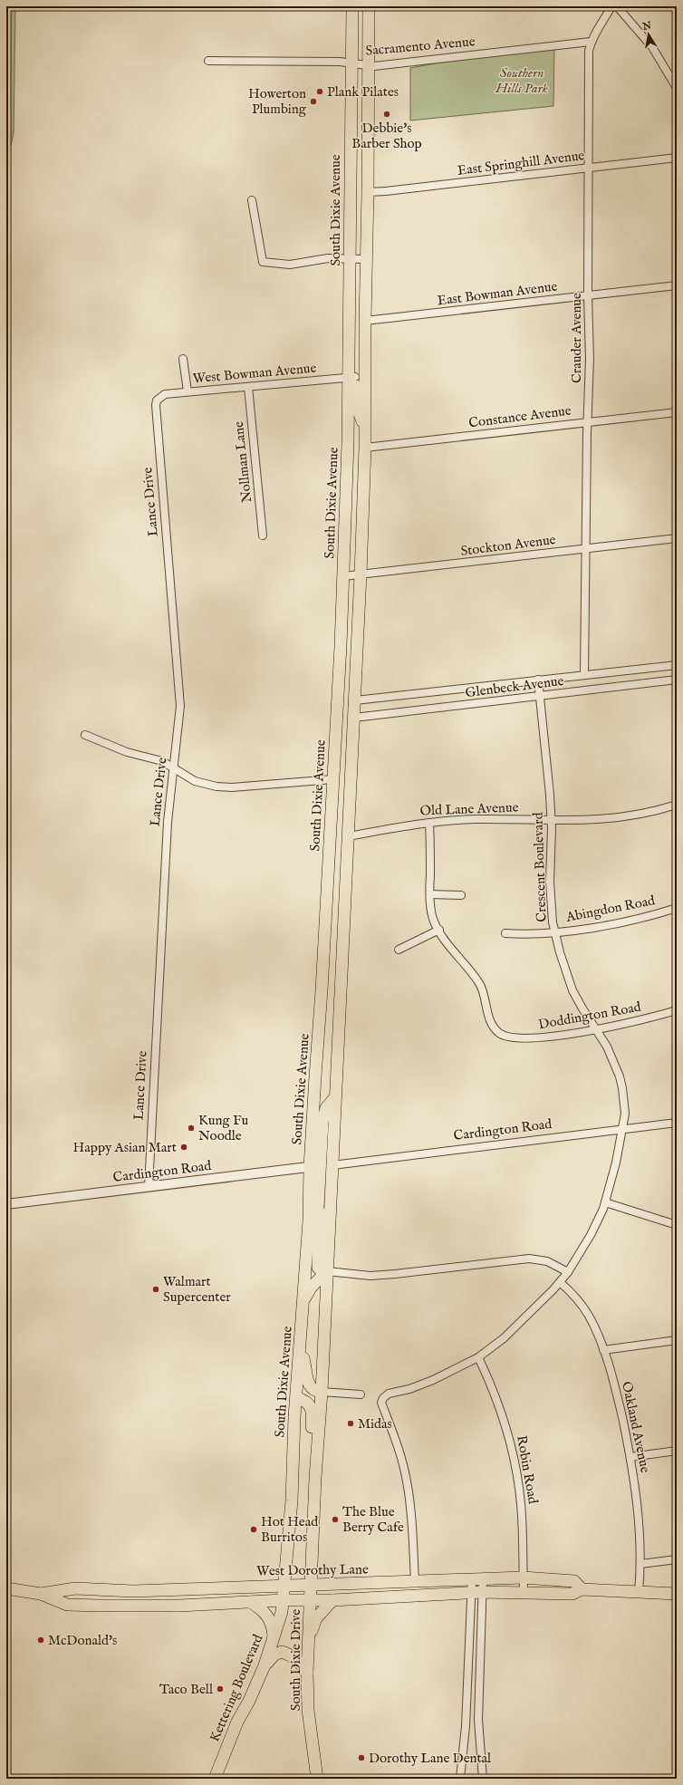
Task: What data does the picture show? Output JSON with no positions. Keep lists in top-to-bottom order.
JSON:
{
  "streets": {
    "main road": [
      "South Dixie Avenue",
      "West Dorothy Lane",
      "South Dixie Drive",
      "Kettering Boulevard"
    ],
    "street": [
      "Sacramento Avenue",
      "East Springhill Avenue",
      "East Bowman Avenue",
      "Crauder Avenue",
      "West Bowman Avenue",
      "Constance Avenue",
      "Nollman Lane",
      "Lance Drive",
      "Stockton Avenue",
      "Glenbeck Avenue",
      "Old Lane Avenue",
      "Crescent Boulevard",
      "Abingdon Road",
      "Doddington Road",
      "Cardington Road",
      "Oakland Avenue",
      "Robin Road"
    ]
  },
  "crossings": [
    ["Sacramento Avenue", "South Dixie Avenue"],
    ["Sacramento Avenue", "Crauder Avenue"],
    ["East Springhill Avenue", "Crauder Avenue"],
    ["South Dixie Avenue", "West Bowman Avenue"],
    ["South Dixie Avenue", "Stockton Avenue"],
    ["South Dixie Avenue", "Cardington Road"],
    ["South Dixie Avenue", "West Dorothy Lane"],
    ["South Dixie Avenue", "Kettering Boulevard"],
    ["East Bowman Avenue", "Crauder Avenue"],
    ["Crauder Avenue", "Constance Avenue"],
    ["Crauder Avenue", "Stockton Avenue"],
    ["Crauder Avenue", "Glenbeck Avenue"],
    ["West Bowman Avenue", "Nollman Lane"],
    ["West Bowman Avenue", "Lance Drive"],
    ["Lance Drive", "Cardington Road"],
    ["Glenbeck Avenue", "Crescent Boulevard"],
    ["Old Lane Avenue", "Crescent Boulevard"],
    ["Old Lane Avenue", "Doddington Road"],
    ["Crescent Boulevard", "Abingdon Road"],
    ["Crescent Boulevard", "Doddington Road"],
    ["Crescent Boulevard", "Cardington Road"],
    ["Crescent Boulevard", "Oakland Avenue"],
    ["Crescent Boulevard", "Robin Road"],
    ["Crescent Boulevard", "West Dorothy Lane"],
    ["Oakland Avenue", "West Dorothy Lane"],
    ["Robin Road", "West Dorothy Lane"],
    ["West Dorothy Lane", "South Dixie Drive"],
    ["West Dorothy Lane", "Kettering Boulevard"]
  ],
  "parks": ["Southern Hills Park"],
  "places": [
    "Plank Pilates",
    "Howerton Plumbing",
    "Debbie's Barber Shop",
    "Kung Fu Noodle",
    "Happy Asian Mart",
    "Walmart Supercenter",
    "Midas",
    "The Blue Berry Cafe",
    "Hot Head Burritos",
    "McDonald's",
    "Taco Bell",
    "Dorothy Lane Dental"
  ],
  "north": "top"
}
